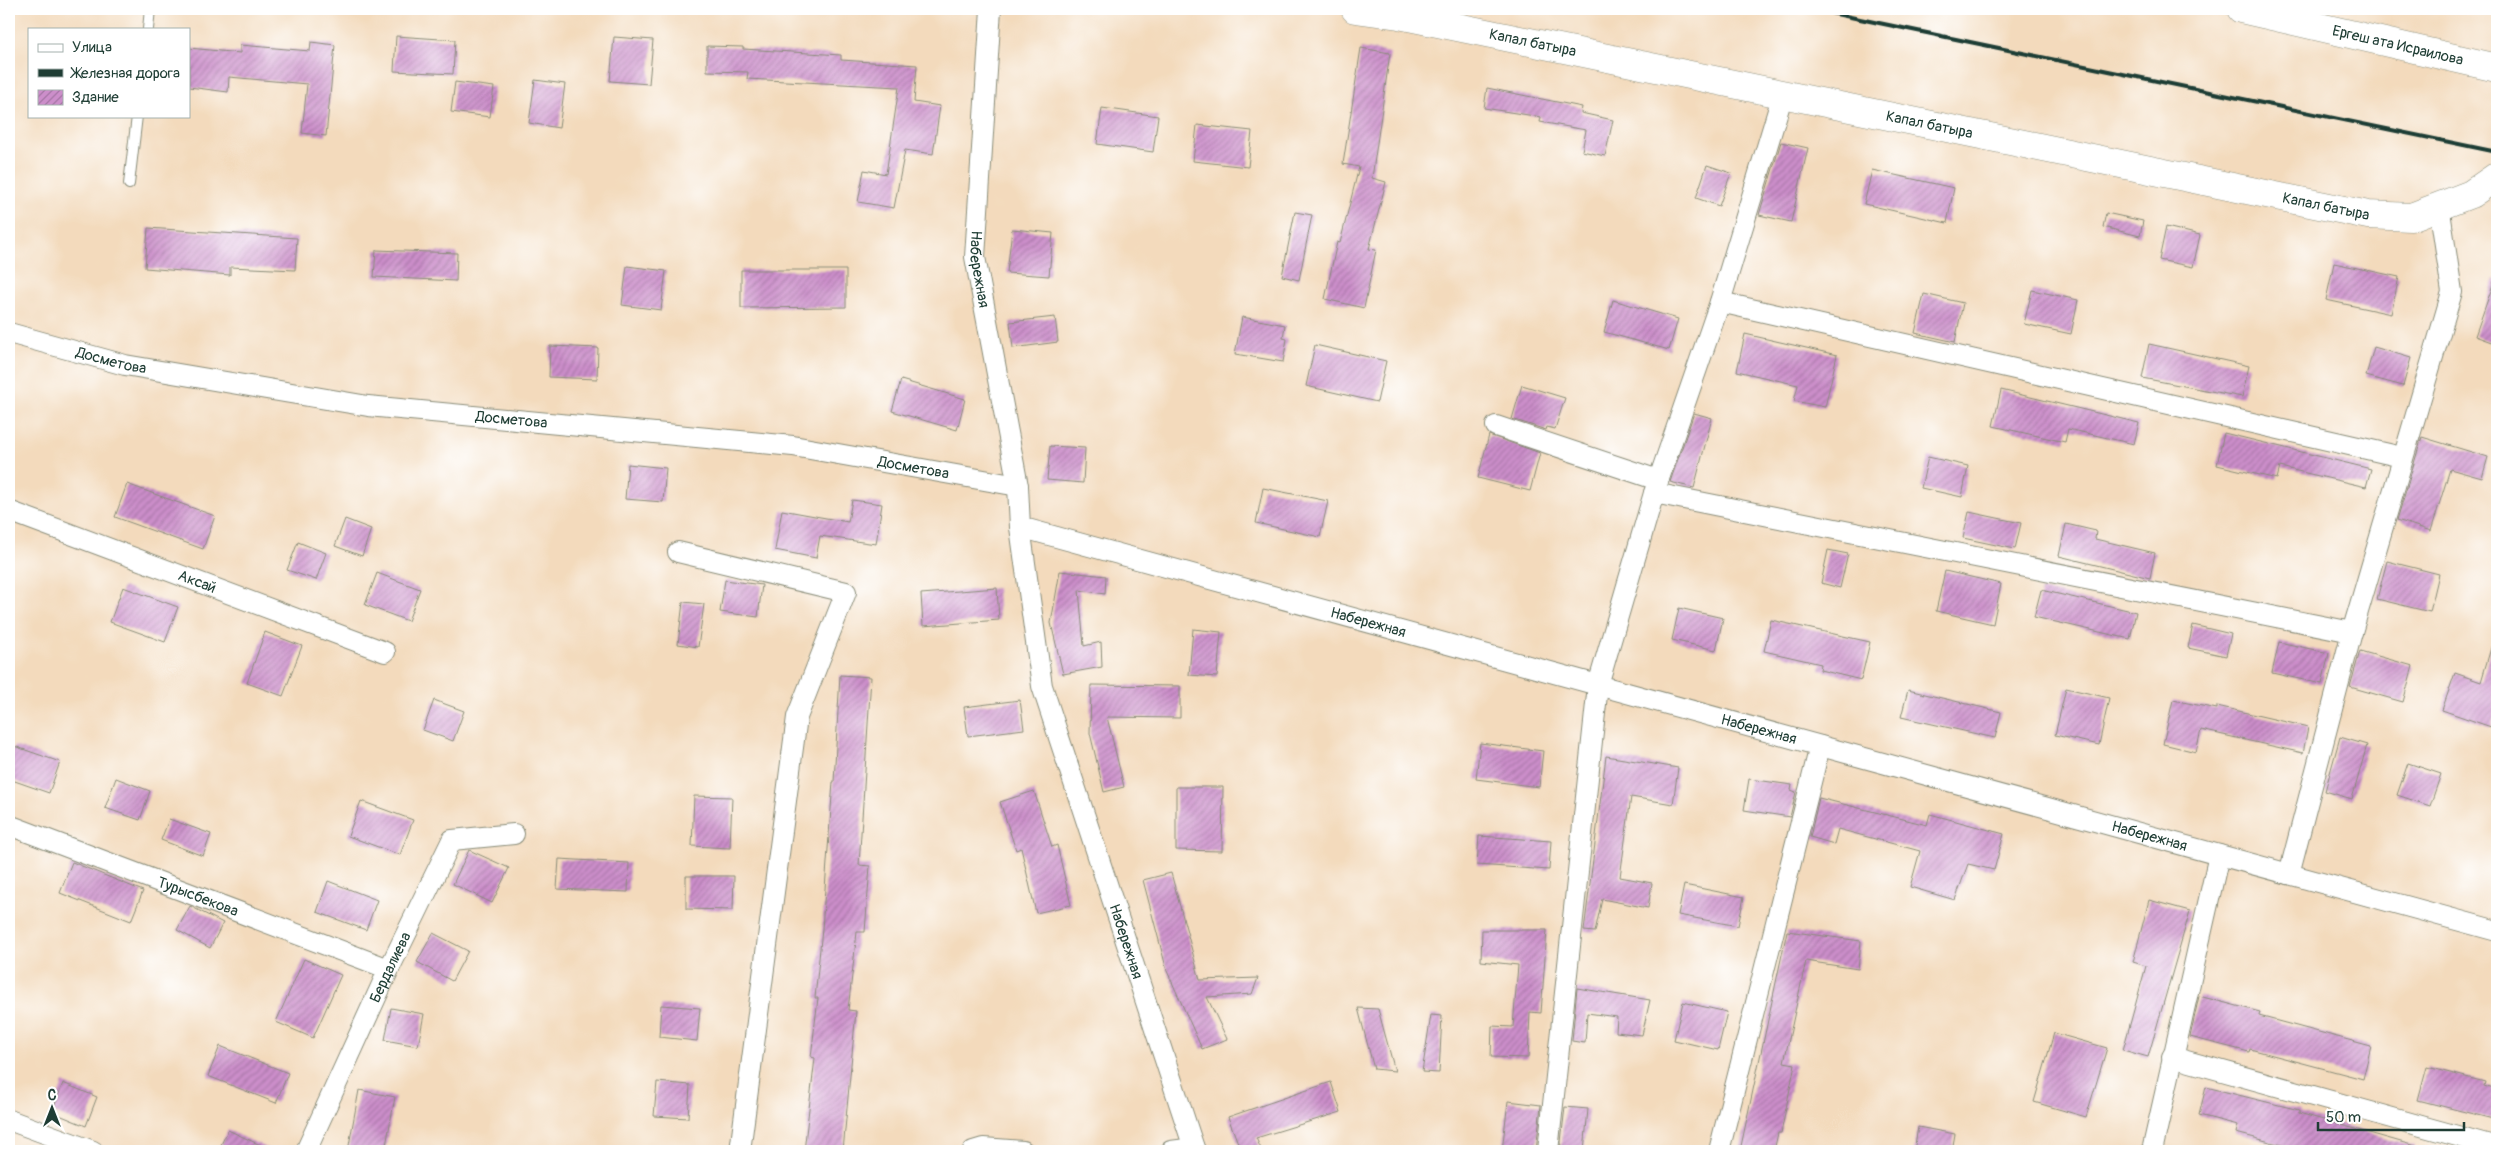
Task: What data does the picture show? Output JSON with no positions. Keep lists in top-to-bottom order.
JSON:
{
  "streets": {
    "main road": ["Капал батыра", "Ергеш ата Исраилова"],
    "street": [
      "Набережная",
      "Досметова",
      "Аксай",
      "Турысбекова",
      "Бердалиева"
    ]
  },
  "crossings": [
    ["Набережная", "Досметова"],
    ["Турысбекова", "Бердалиева"]
  ],
  "legend": ["Улица", "Железная дорога", "Здание"],
  "scale_bar": "50 m",
  "north": "top"
}
